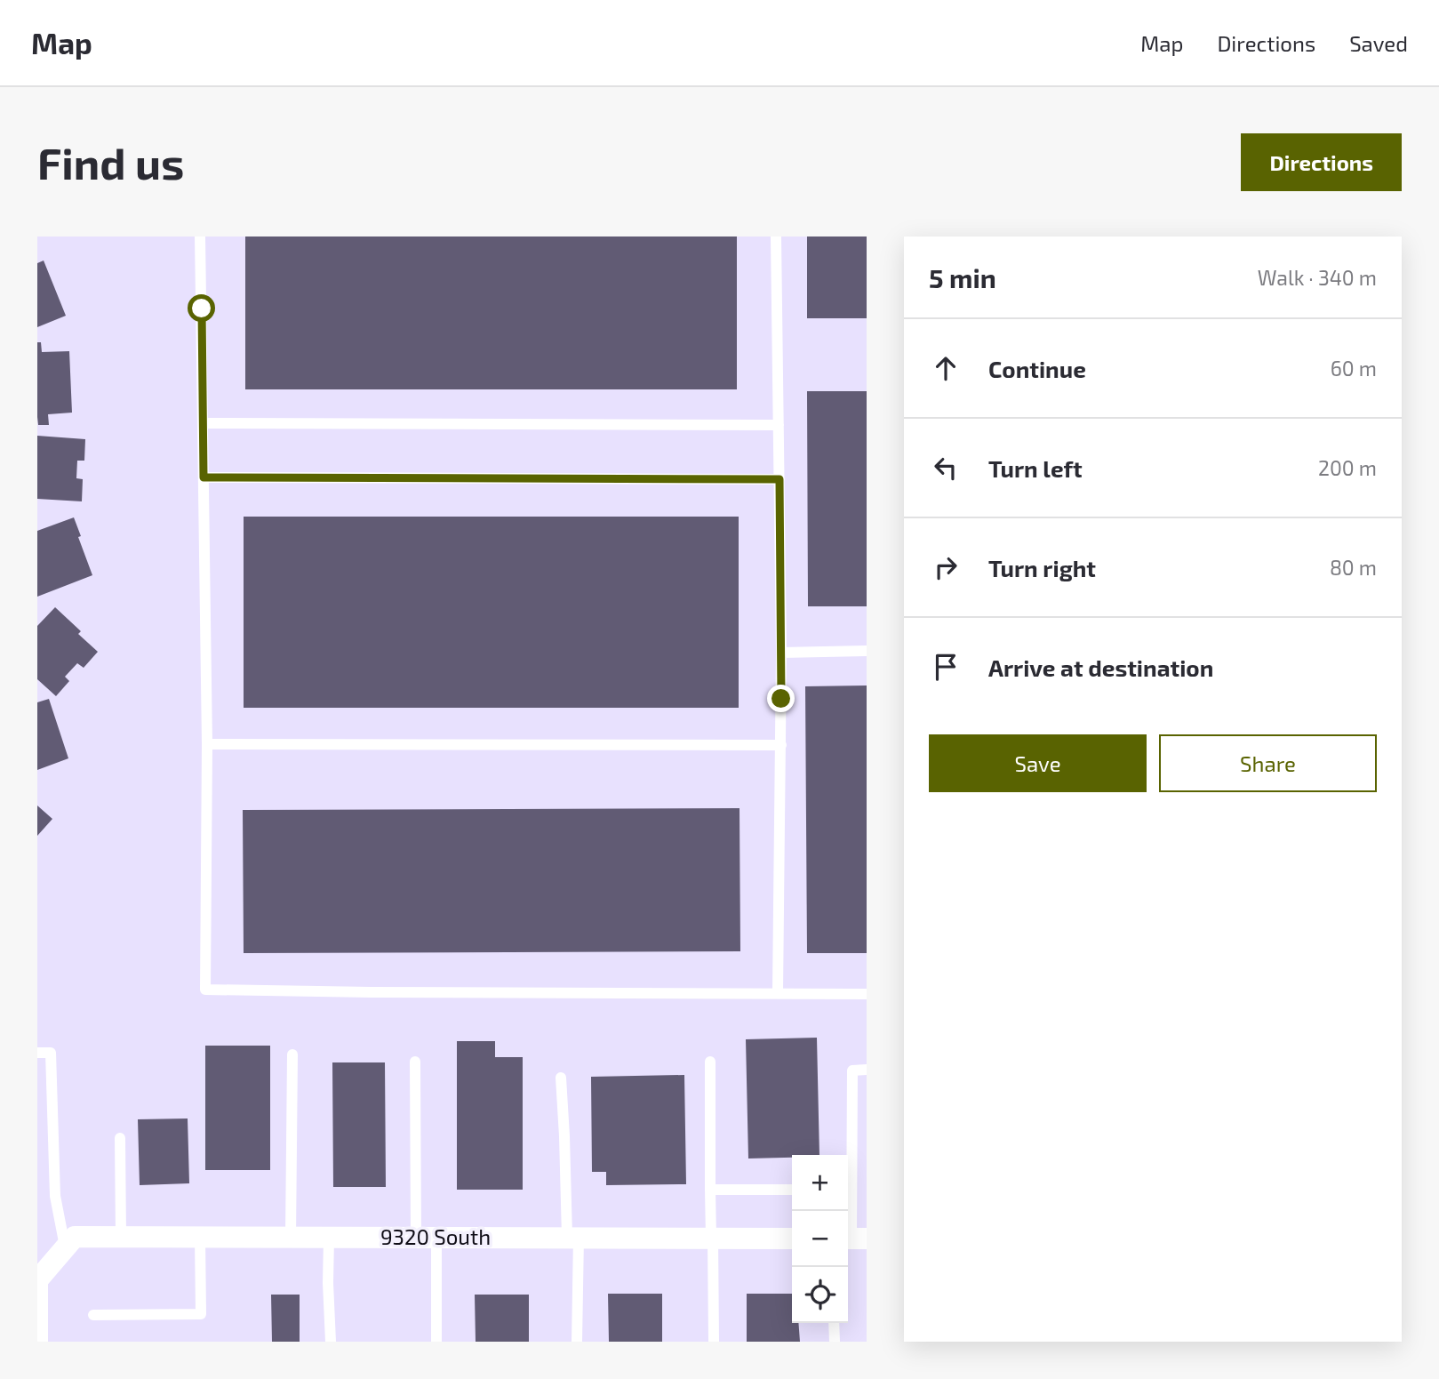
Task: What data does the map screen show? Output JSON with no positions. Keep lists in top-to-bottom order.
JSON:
{
  "streets": {
    "street": ["9320 South"]
  },
  "page": {
    "header": "Map",
    "nav": ["Map", "Directions", "Saved"],
    "buttons": [
      "Directions",
      ["Save", "Share"]
    ],
    "title": "Find us",
    "heading": ["5 min", "Walk · 340 m"],
    "list": [
      ["Continue", "60 m"],
      ["Turn left", "200 m"],
      ["Turn right", "80 m"],
      "Arrive at destination"
    ],
    "map_buttons": ["+", "−"]
  }
}
